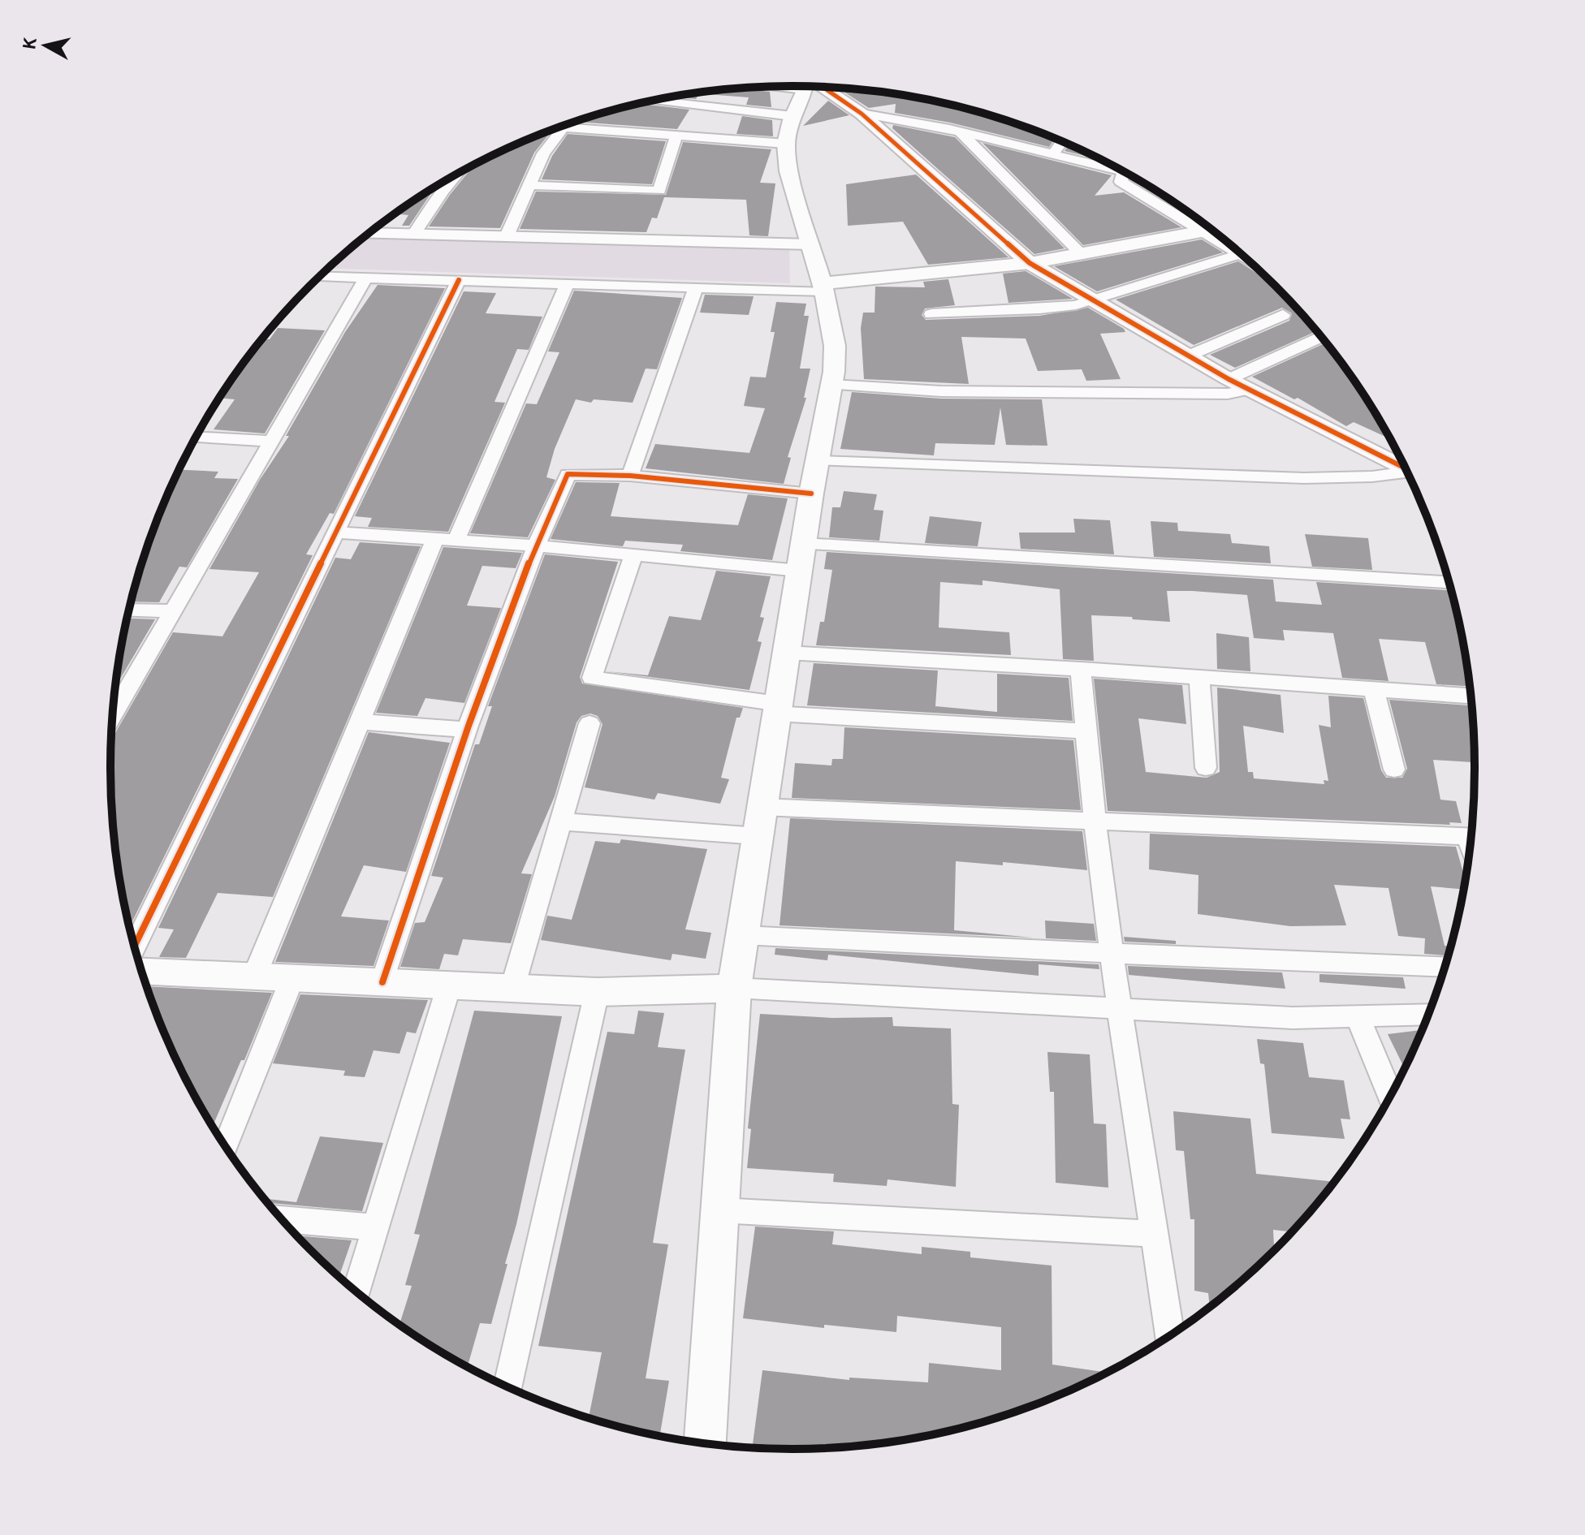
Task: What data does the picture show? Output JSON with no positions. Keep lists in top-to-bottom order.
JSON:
{
  "north": "left"
}
